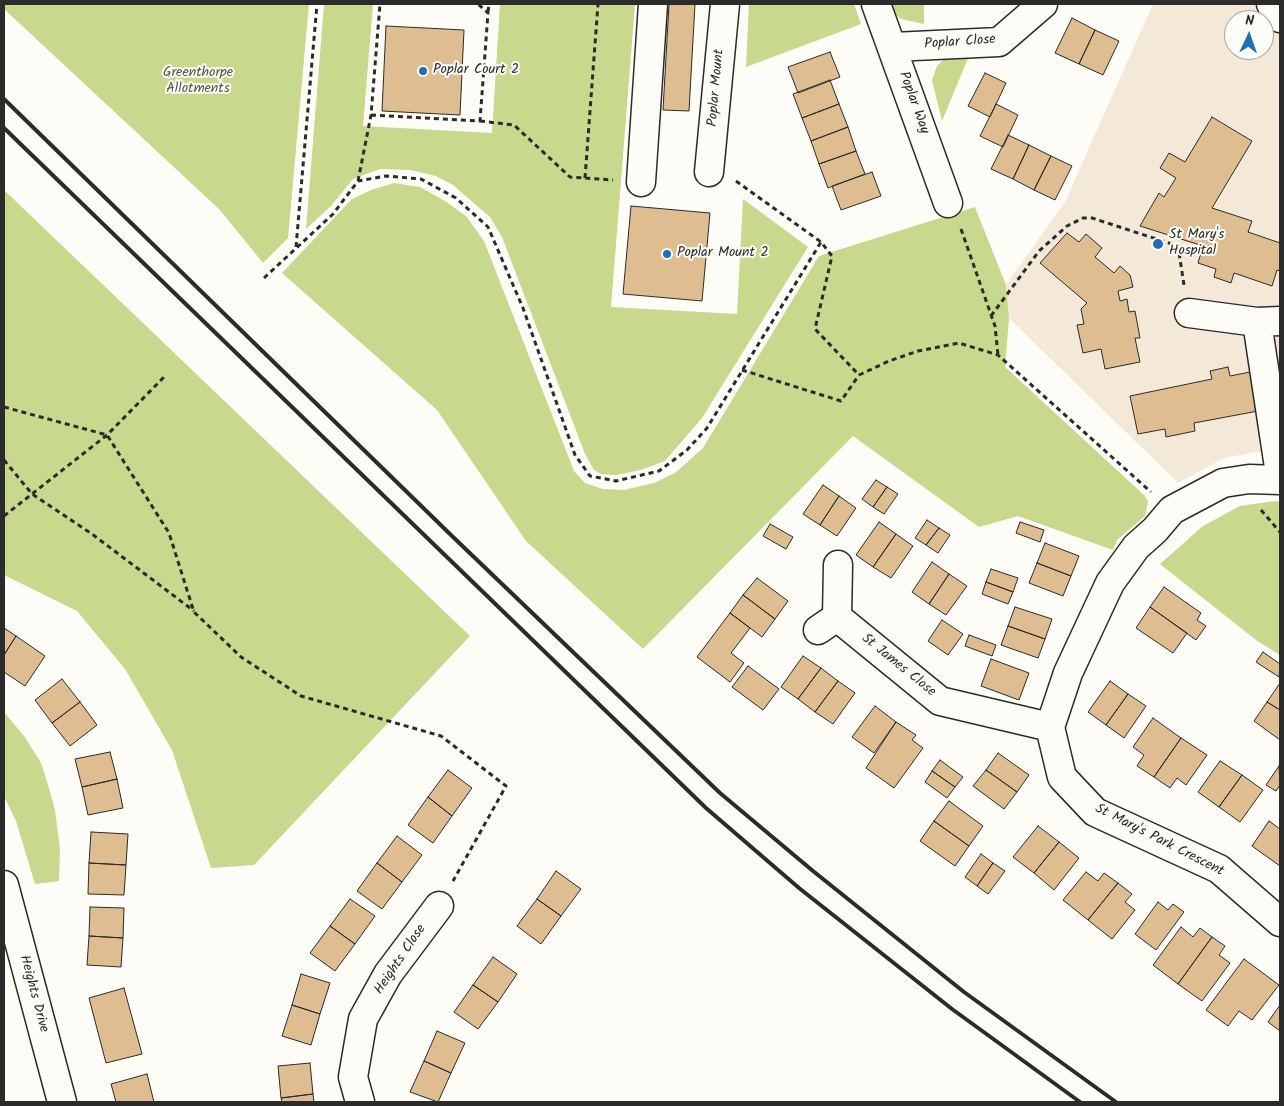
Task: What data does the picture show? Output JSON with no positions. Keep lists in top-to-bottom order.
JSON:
{
  "streets": {
    "street": [
      "Poplar Close",
      "Poplar Mount",
      "Poplar Way",
      "St James Close",
      "St Mary's Park Crescent",
      "Heights Close",
      "Heights Drive"
    ]
  },
  "crossings": [
    ["Poplar Close", "Poplar Way"],
    ["St James Close", "St Mary's Park Crescent"]
  ],
  "parks": ["Greenthorpe Allotments"],
  "places": ["Poplar Court 2", "St Mary's Hospital", "Poplar Mount 2"],
  "north": "top"
}
